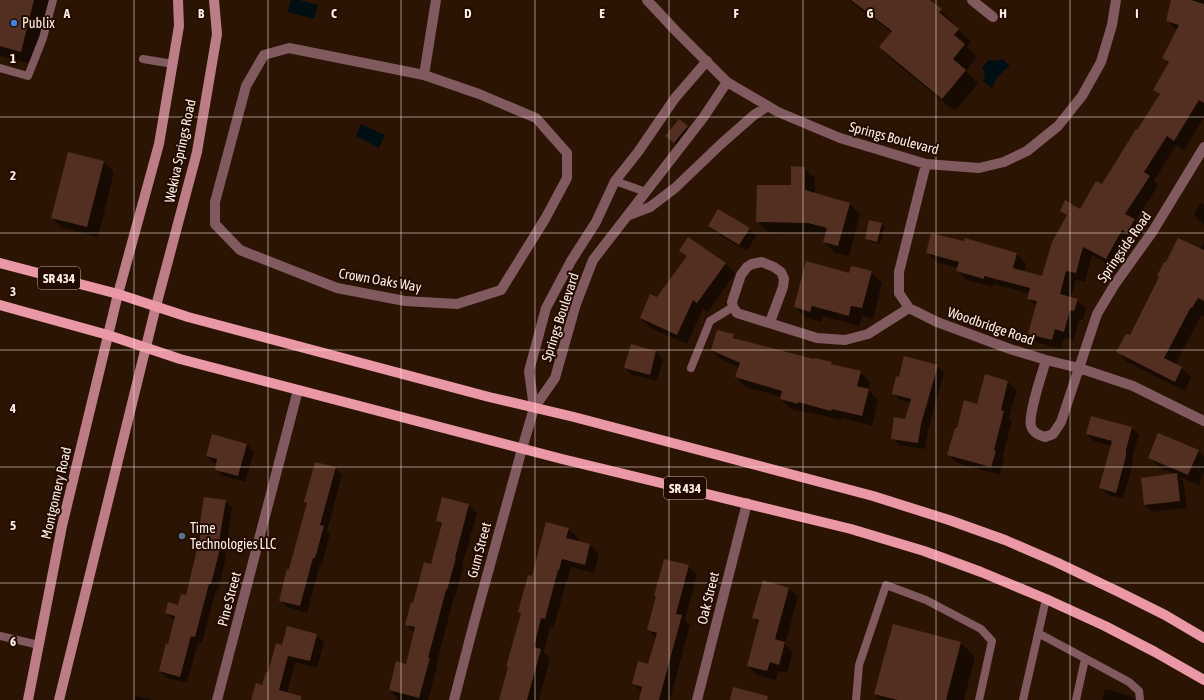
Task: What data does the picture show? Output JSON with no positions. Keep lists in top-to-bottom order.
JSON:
{
  "streets": {
    "main road": ["Wekiva Springs Road", "SR 434", "Montgomery Road"],
    "street": [
      "Springs Boulevard",
      "Springside Road",
      "Crown Oaks Way",
      "Woodbridge Road",
      "Gum Street",
      "Oak Street",
      "Pine Street"
    ]
  },
  "crossings": [
    ["Springs Boulevard", "SR 434"],
    ["Springs Boulevard", "Gum Street"],
    ["Wekiva Springs Road", "SR 434"],
    ["Wekiva Springs Road", "Montgomery Road"],
    ["Springside Road", "Woodbridge Road"],
    ["SR 434", "Montgomery Road"],
    ["SR 434", "Gum Street"],
    ["SR 434", "Oak Street"],
    ["SR 434", "Pine Street"]
  ],
  "places": ["Publix", "Time Technologies LLC"],
  "grid": {
    "columns": [
      "A",
      "B",
      "C",
      "D",
      "E",
      "F",
      "G",
      "H",
      "I"
    ],
    "rows": [
      "1",
      "2",
      "3",
      "4",
      "5",
      "6"
    ]
  }
}
